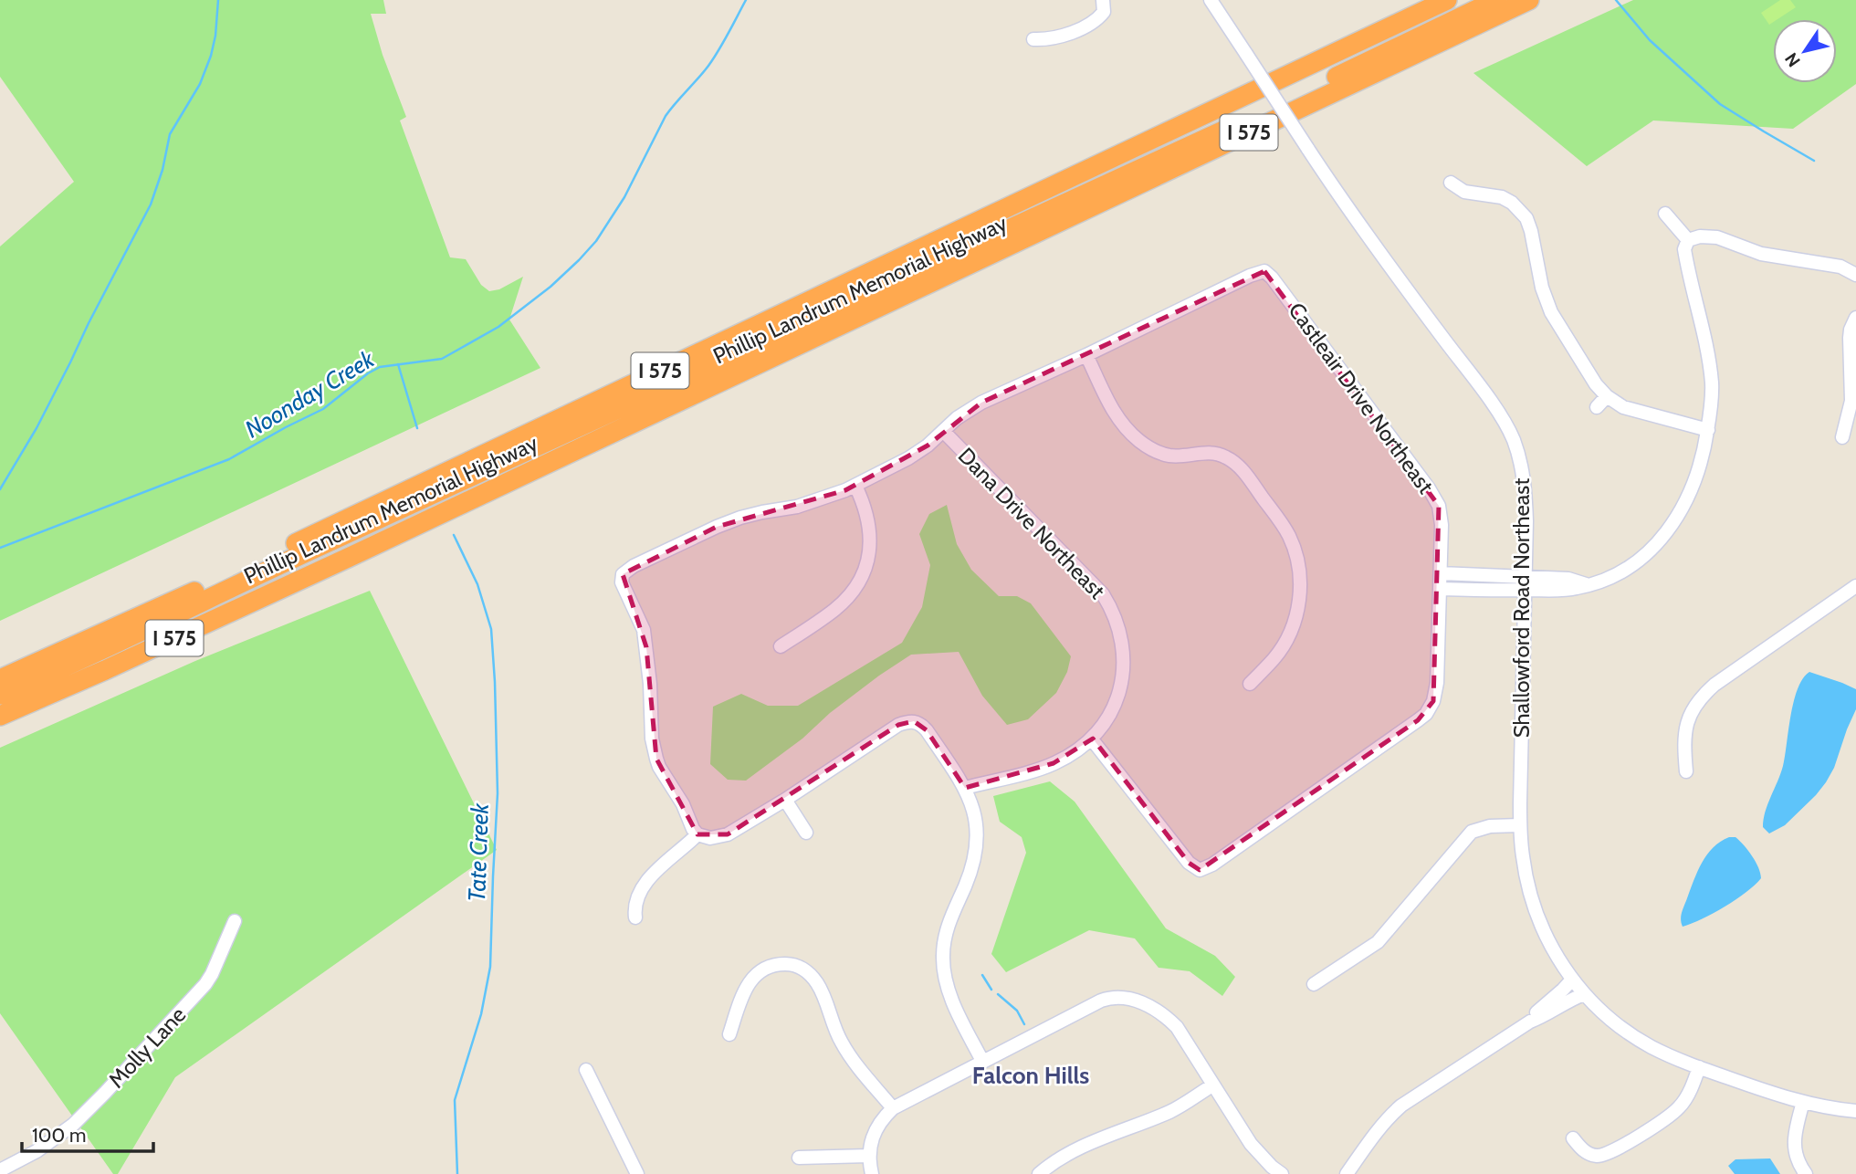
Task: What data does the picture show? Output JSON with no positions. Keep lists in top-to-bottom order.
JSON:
{
  "streets": {
    "highway": ["I 575", "Phillip Landrum Memorial Highway"],
    "street": [
      "Castleair Drive Northeast",
      "Dana Drive Northeast",
      "Shallowford Road Northeast",
      "Molly Lane"
    ]
  },
  "crossings": [
    ["Castleair Drive Northeast", "Dana Drive Northeast"]
  ],
  "districts": ["Falcon Hills"],
  "water": ["Noonday Creek", "Tate Creek"],
  "scale_bar": "100 m",
  "north": "bottom left"
}
